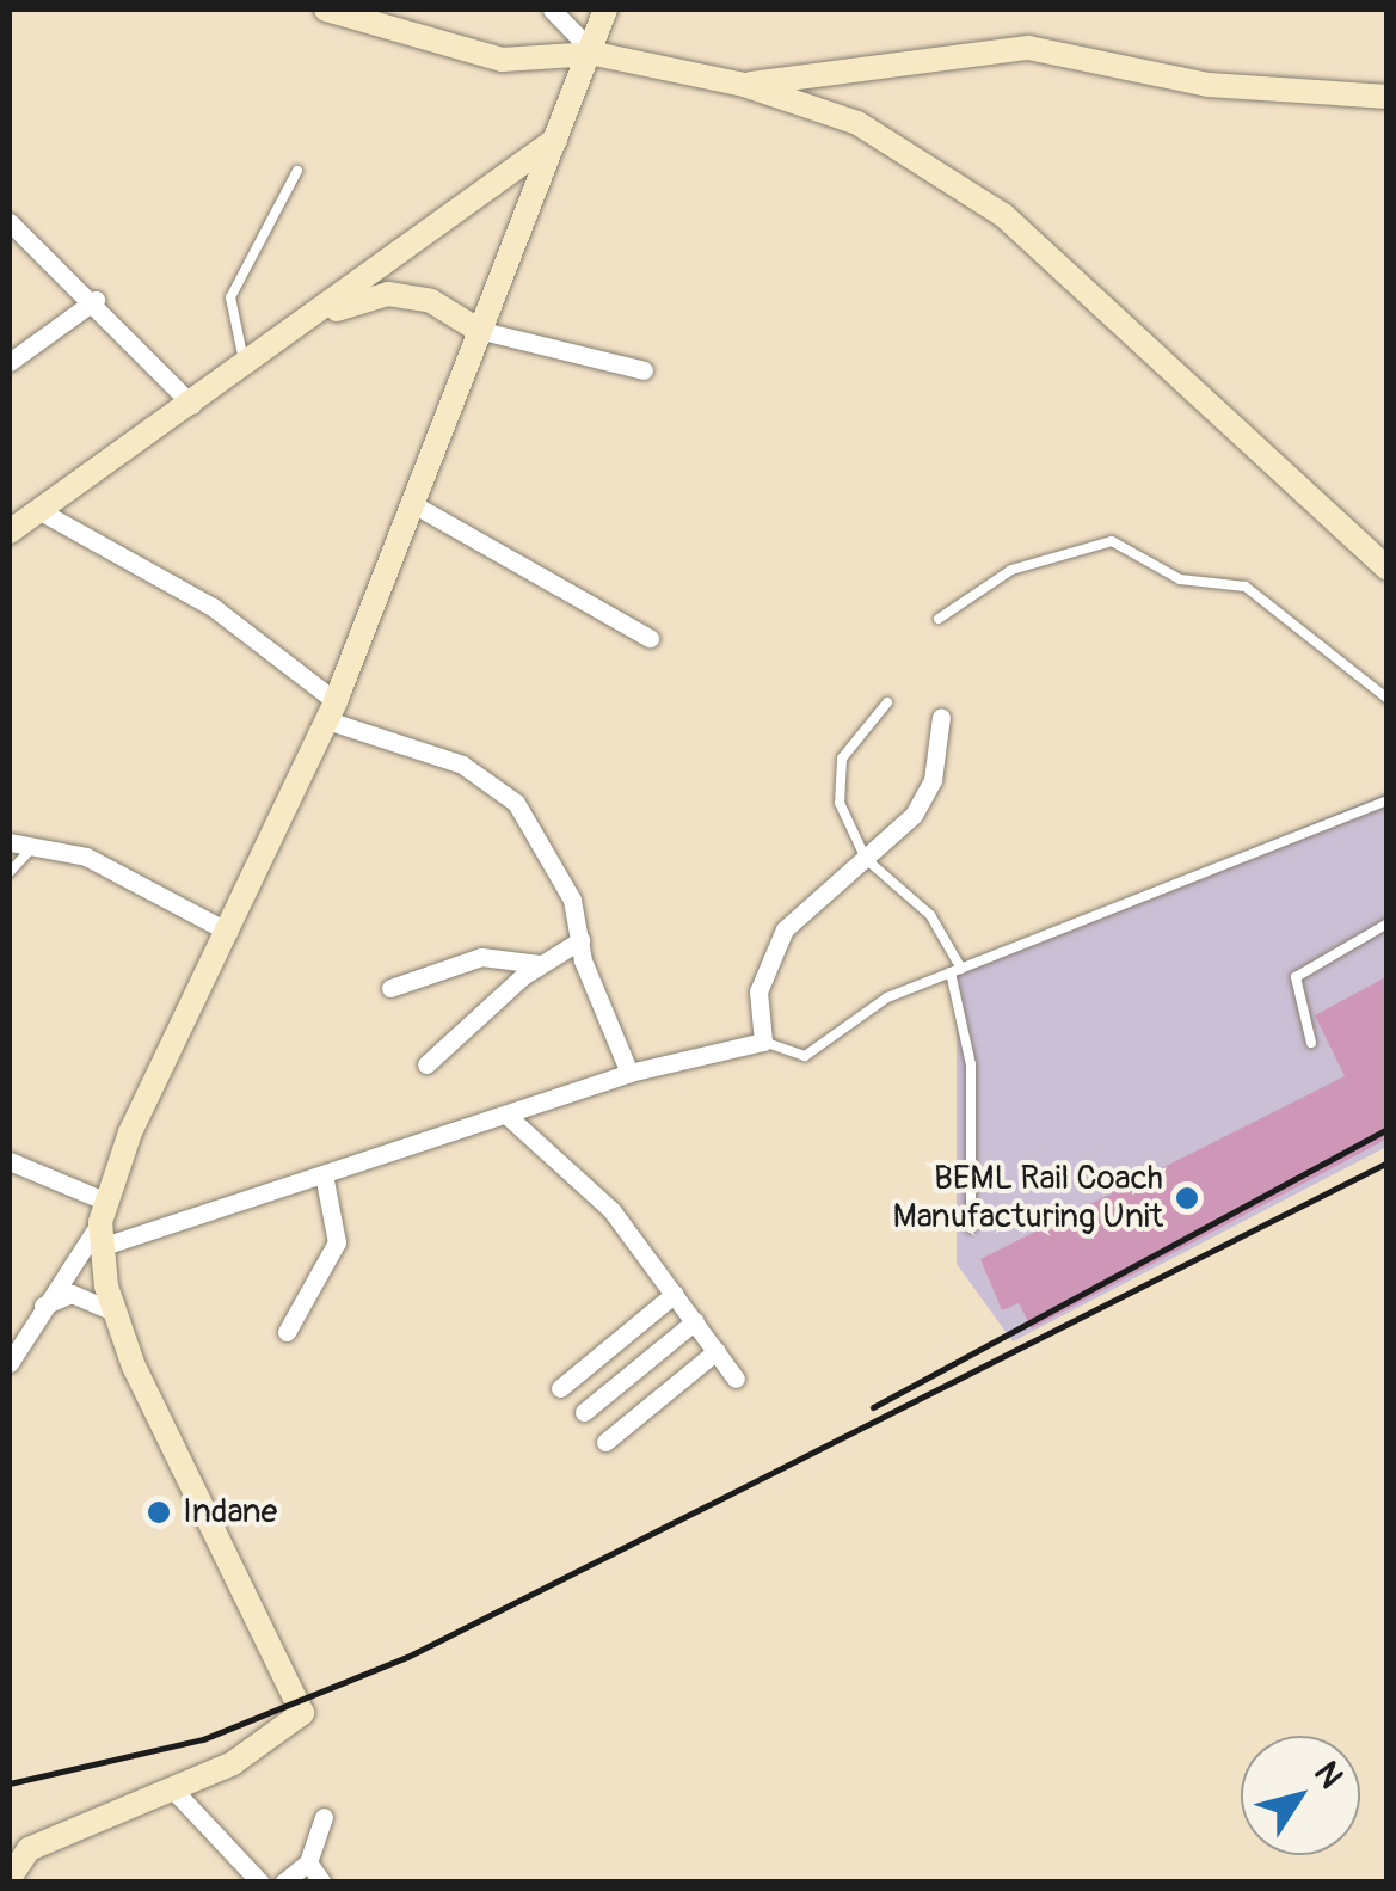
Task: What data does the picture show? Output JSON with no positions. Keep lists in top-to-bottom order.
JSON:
{
  "places": ["BEML Rail Coach Manufacturing Unit", "Indane"],
  "north": "top right"
}
